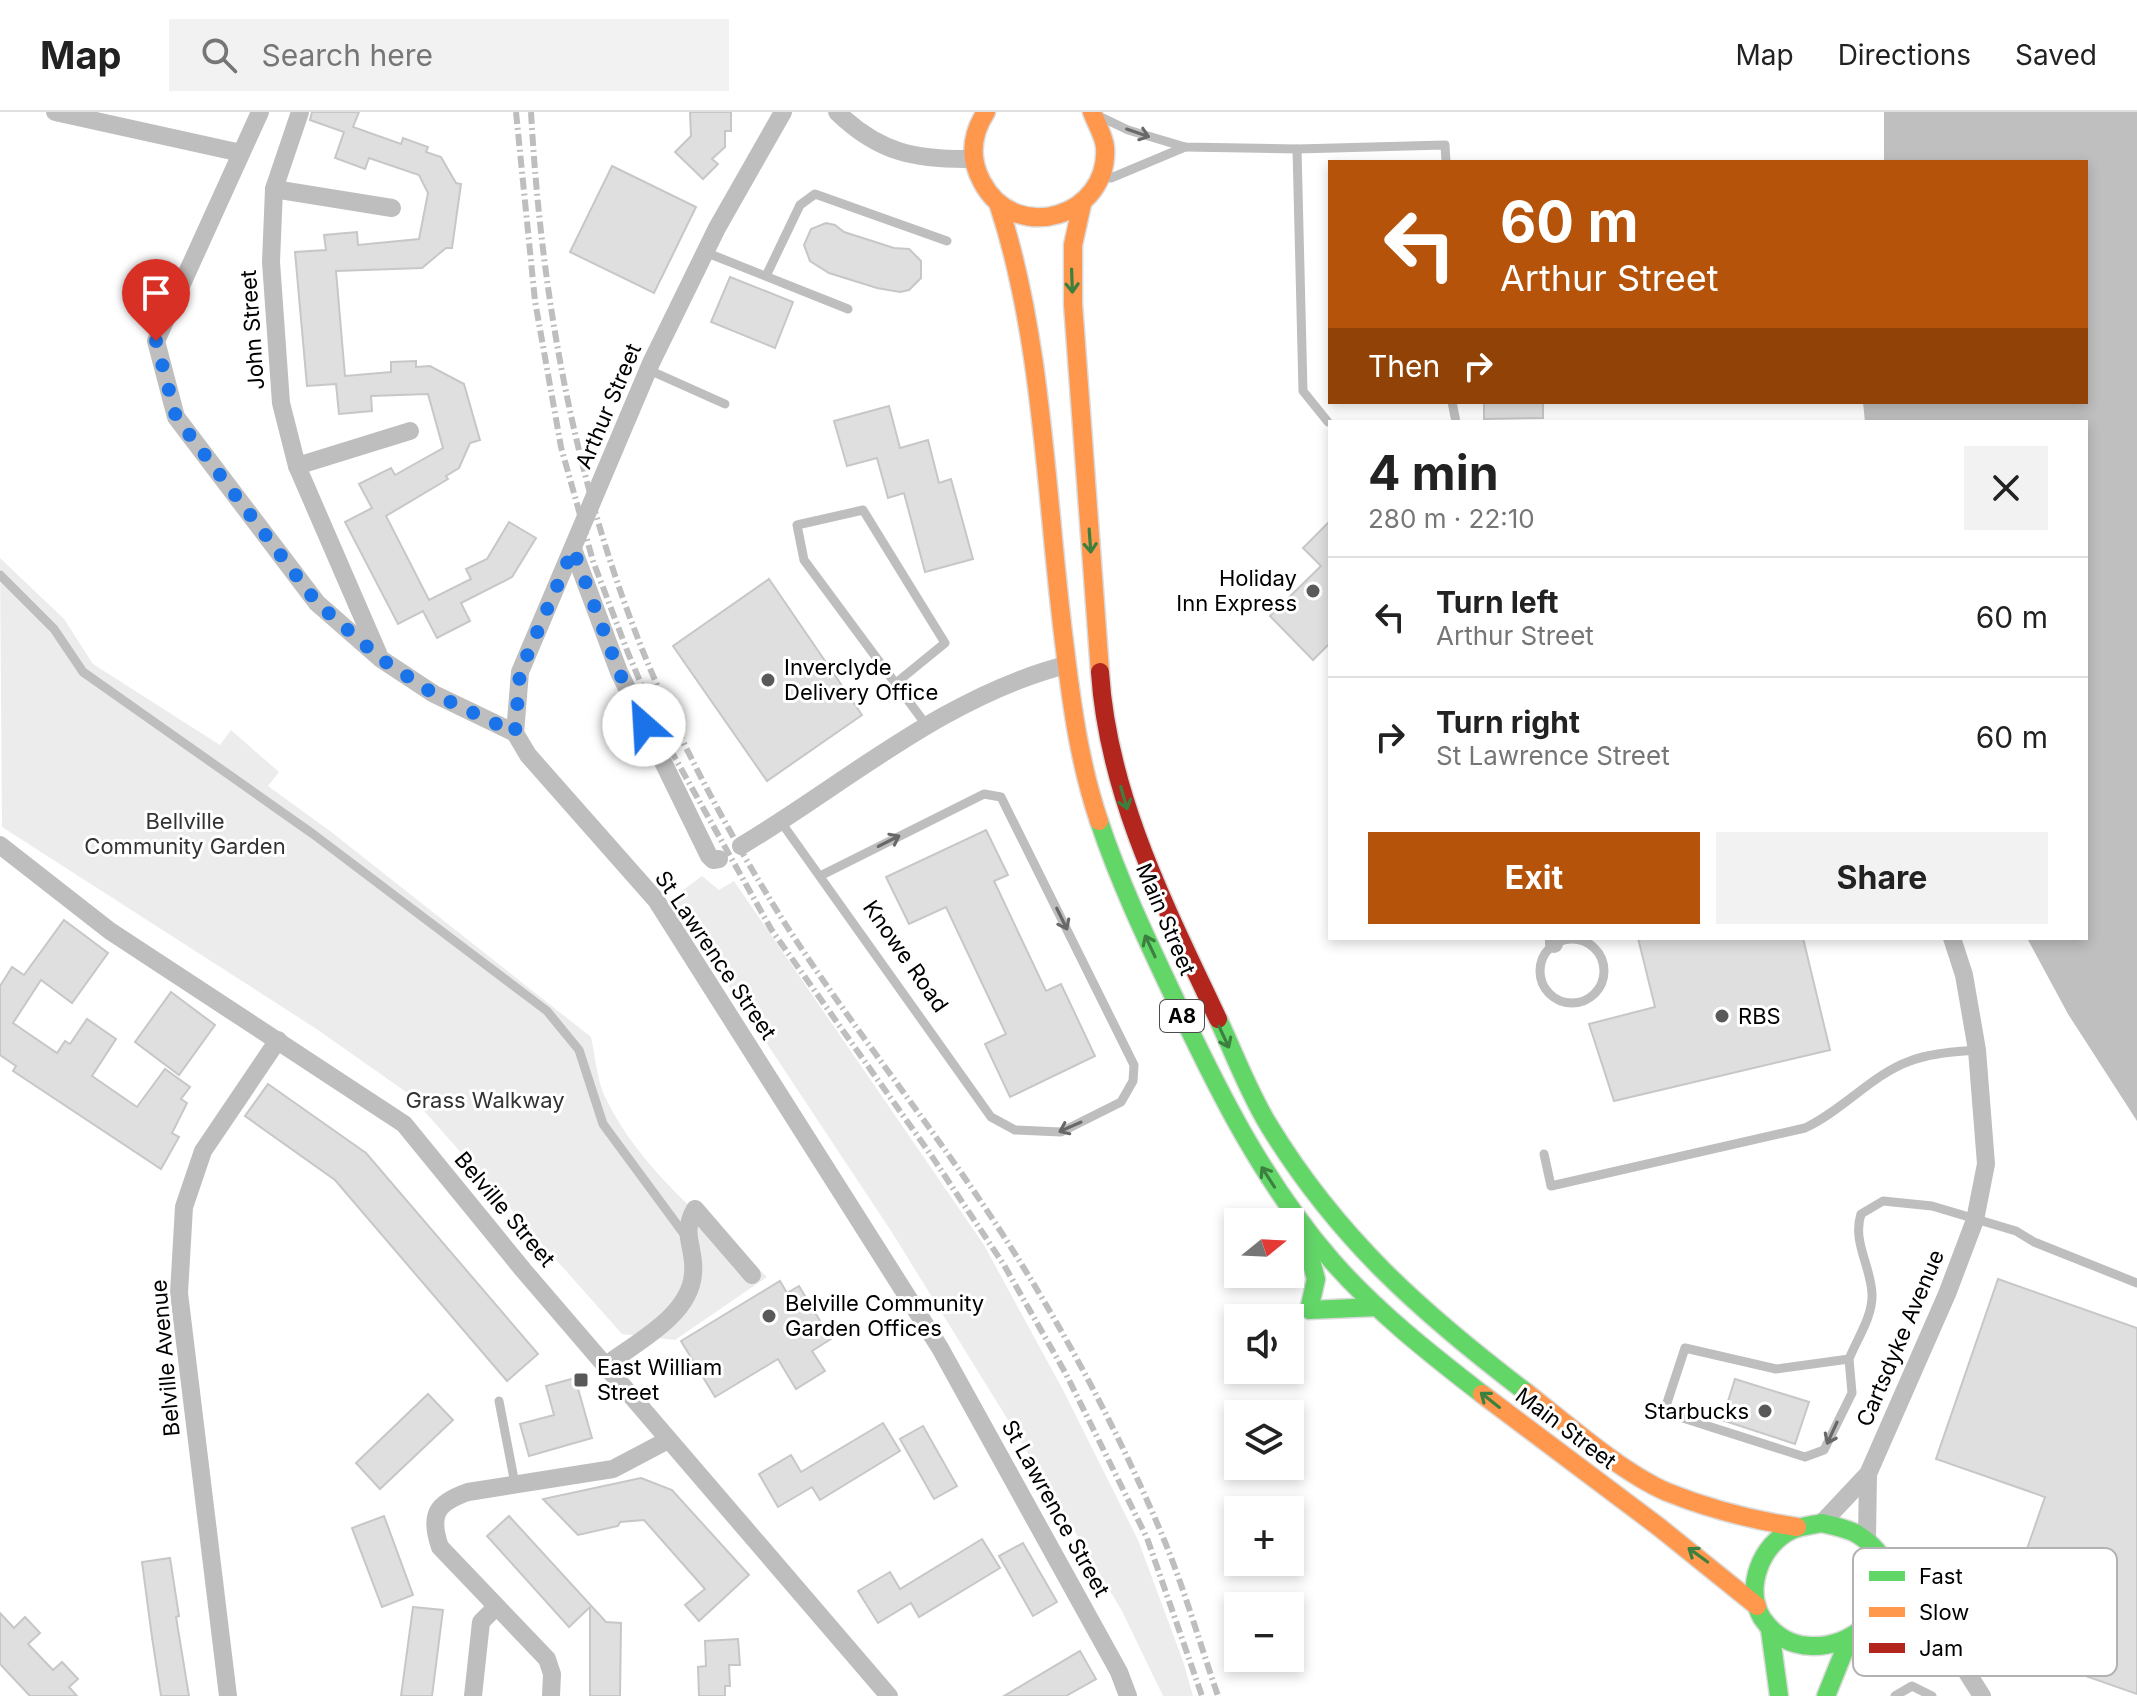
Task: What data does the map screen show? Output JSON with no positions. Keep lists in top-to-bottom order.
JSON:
{
  "streets": {
    "highway": ["Main Street", "A8"],
    "street": [
      "John Street",
      "Arthur Street",
      "St Lawrence Street",
      "Belville Street",
      "Cartsdyke Avenue",
      "Belville Avenue"
    ],
    "lane": ["Knowe Road"]
  },
  "crossings": [
    ["Arthur Street", "St Lawrence Street"],
    ["Main Street", "A8"],
    ["A8", "Cartsdyke Avenue"],
    ["Belville Street", "Belville Avenue"]
  ],
  "parks": ["Bellville Community Garden", "Grass Walkway"],
  "places": {
    "other": [
      "Holiday Inn Express",
      "Inverclyde Delivery Office",
      "RBS",
      "Belville Community Garden Offices",
      "Starbucks"
    ],
    "transit": ["East William Street"]
  },
  "legend": ["Fast", "Slow", "Jam"],
  "north": "right",
  "page": {
    "header": "Map",
    "search": "Search here",
    "nav": ["Map", "Directions", "Saved"],
    "turn": ["60 m", "Arthur Street"],
    "then": "Then",
    "heading": ["4 min", "280 m · 22:10"],
    "list": [
      {
        "name": "Turn left",
        "note": "Arthur Street",
        "value": "60 m"
      },
      {
        "name": "Turn right",
        "note": "St Lawrence Street",
        "value": "60 m"
      }
    ],
    "buttons": ["Exit", "Share"],
    "map_buttons": ["+", "−"]
  }
}
